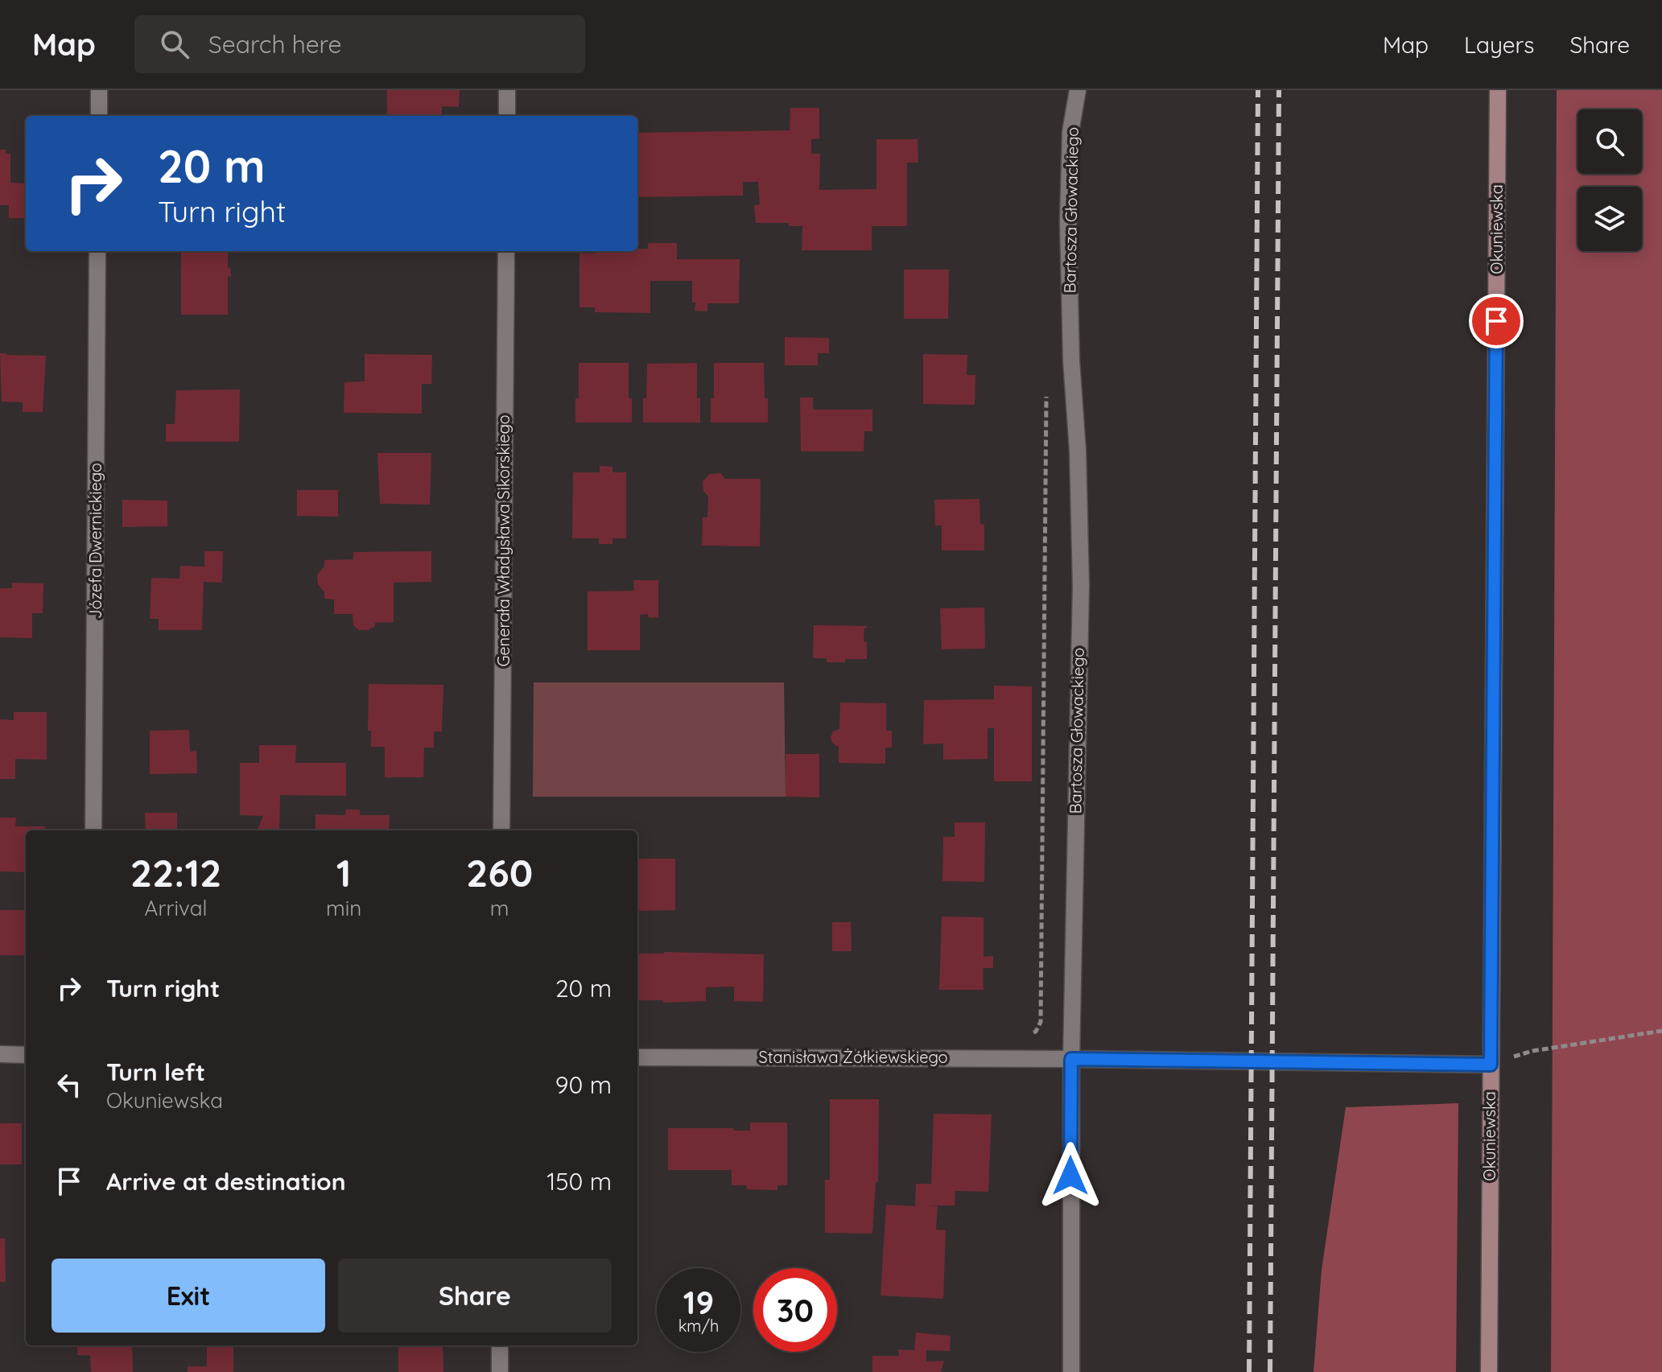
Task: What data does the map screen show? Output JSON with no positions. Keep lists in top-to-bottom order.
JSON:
{
  "streets": {
    "main road": ["Okuniewska"],
    "street": [
      "Bartosza Głowackiego",
      "Józefa Dwernickiego",
      "Generała Władysława Sikorskiego",
      "Stanisława Żółkiewskiego"
    ]
  },
  "crossings": [
    ["Bartosza Głowackiego", "Stanisława Żółkiewskiego"],
    ["Okuniewska", "Stanisława Żółkiewskiego"]
  ],
  "page": {
    "header": "Map",
    "search": "Search here",
    "nav": ["Map", "Layers", "Share"],
    "turn": ["20 m", "Turn right"],
    "eta": [
      "22:12",
      "Arrival",
      "1",
      "min",
      "260",
      "m"
    ],
    "list": [
      {
        "name": "Turn right",
        "value": "20 m"
      },
      {
        "name": "Turn left",
        "note": "Okuniewska",
        "value": "90 m"
      },
      {
        "name": "Arrive at destination",
        "value": "150 m"
      }
    ],
    "buttons": ["Exit", "Share"],
    "speed": "19 km/h",
    "limit": "30"
  }
}
